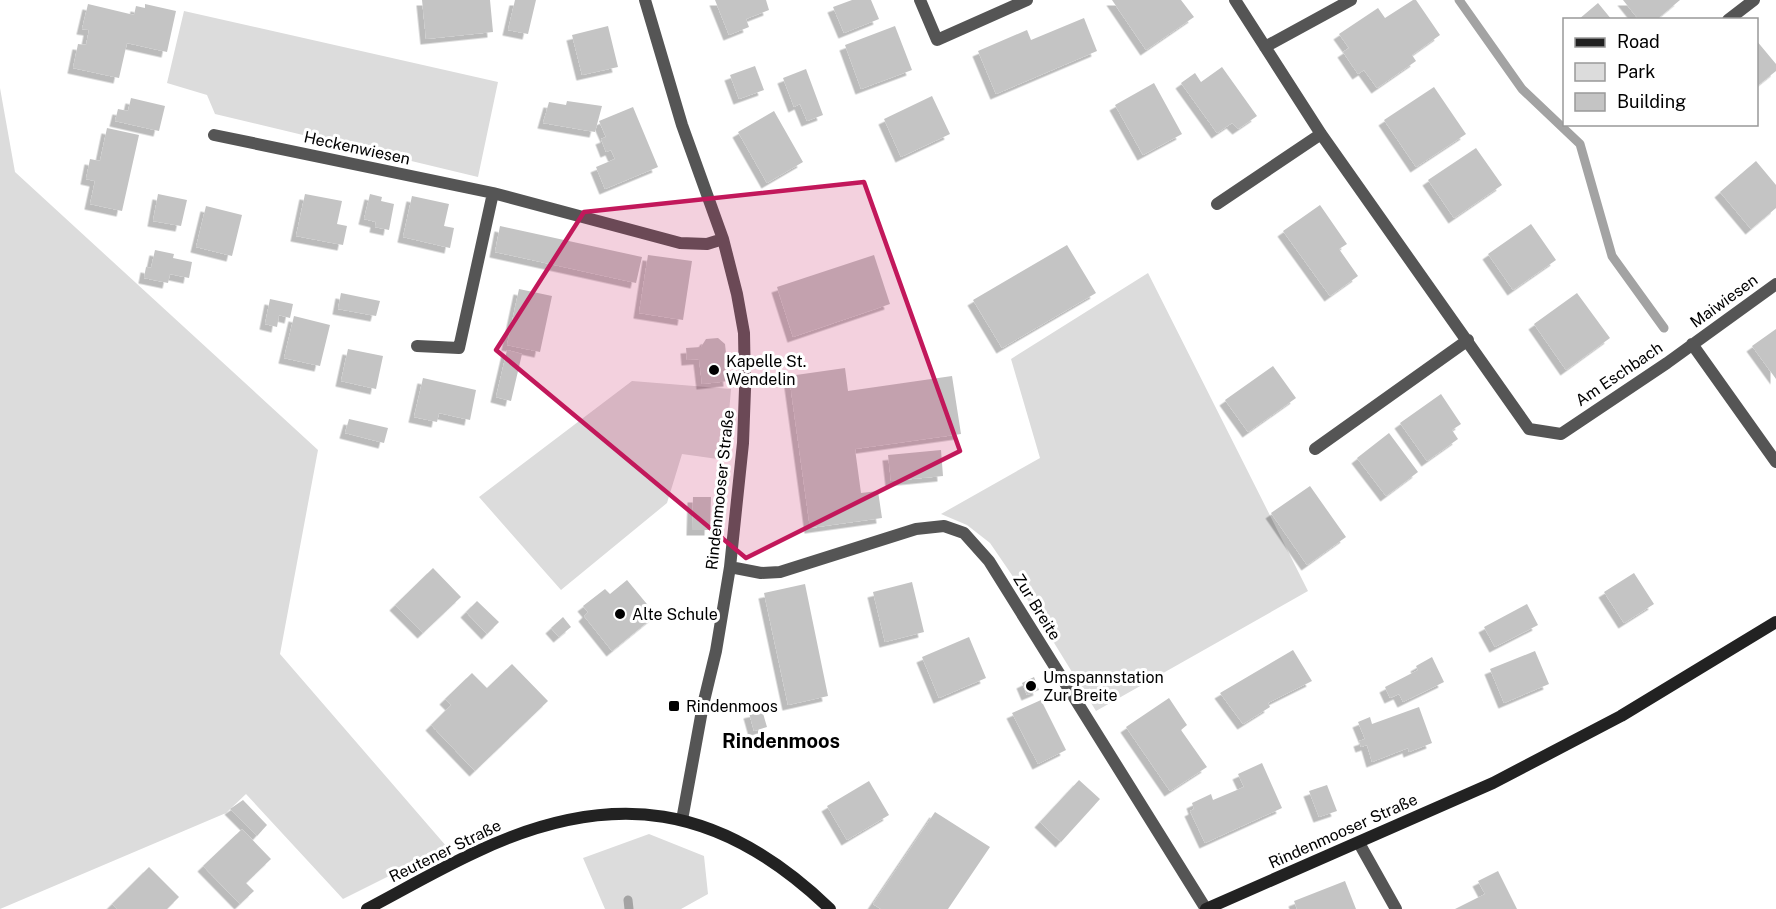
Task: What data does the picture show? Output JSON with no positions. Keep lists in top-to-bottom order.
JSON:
{
  "streets": {
    "street": [
      "Heckenwiesen",
      "Maiwiesen",
      "Am Eschbach",
      "Rindenmooser Straße",
      "Zur Breite",
      "Reutener Straße"
    ]
  },
  "crossings": [
    ["Heckenwiesen", "Rindenmooser Straße"],
    ["Maiwiesen", "Am Eschbach"],
    ["Rindenmooser Straße", "Zur Breite"],
    ["Rindenmooser Straße", "Reutener Straße"]
  ],
  "districts": ["Rindenmoos"],
  "places": {
    "other": ["Kapelle St. Wendelin", "Alte Schule", "Umspannstation Zur Breite"],
    "transit": ["Rindenmoos"]
  },
  "legend": ["Road", "Park", "Building"]
}
